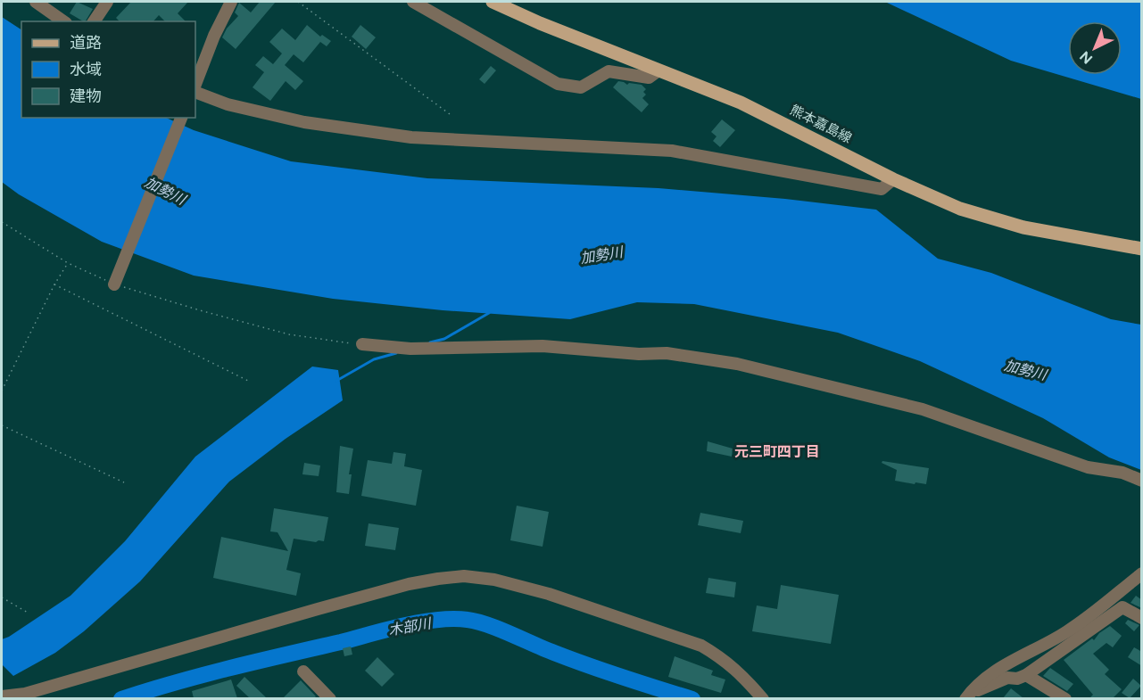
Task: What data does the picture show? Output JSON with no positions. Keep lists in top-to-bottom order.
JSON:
{
  "streets": {
    "main road": ["熊本嘉島線"]
  },
  "districts": ["元三町四丁目"],
  "water": ["加勢川", "木部川"],
  "legend": ["道路", "水域", "建物"],
  "north": "bottom left"
}
